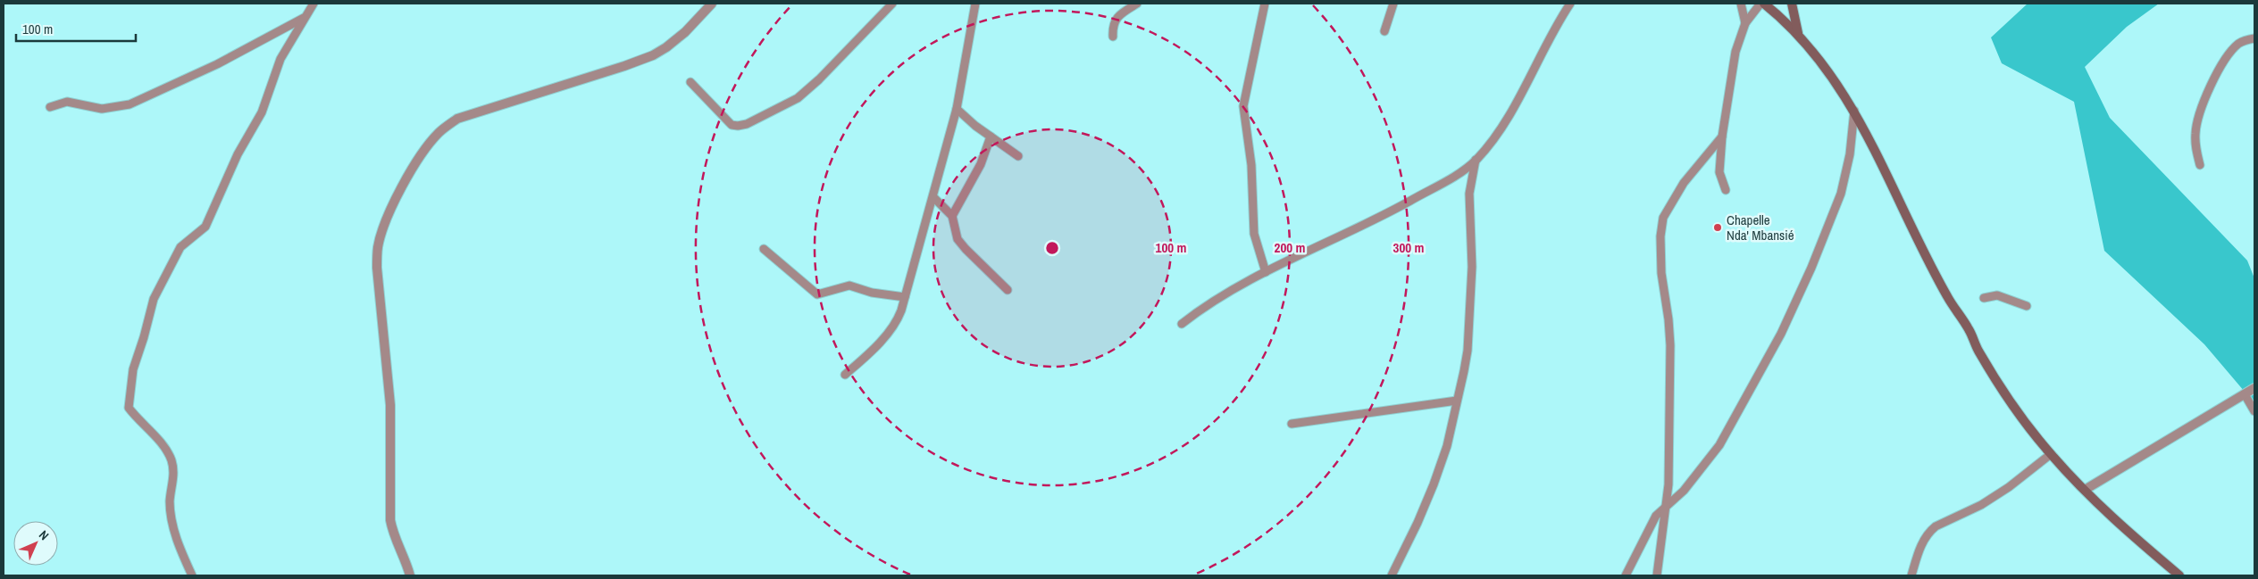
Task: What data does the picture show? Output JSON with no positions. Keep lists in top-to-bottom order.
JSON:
{
  "places": ["Chapelle Nda' Mbansié"],
  "scale_bar": "100 m",
  "north": "top right",
  "rings": ["100 m", "200 m", "300 m"]
}
